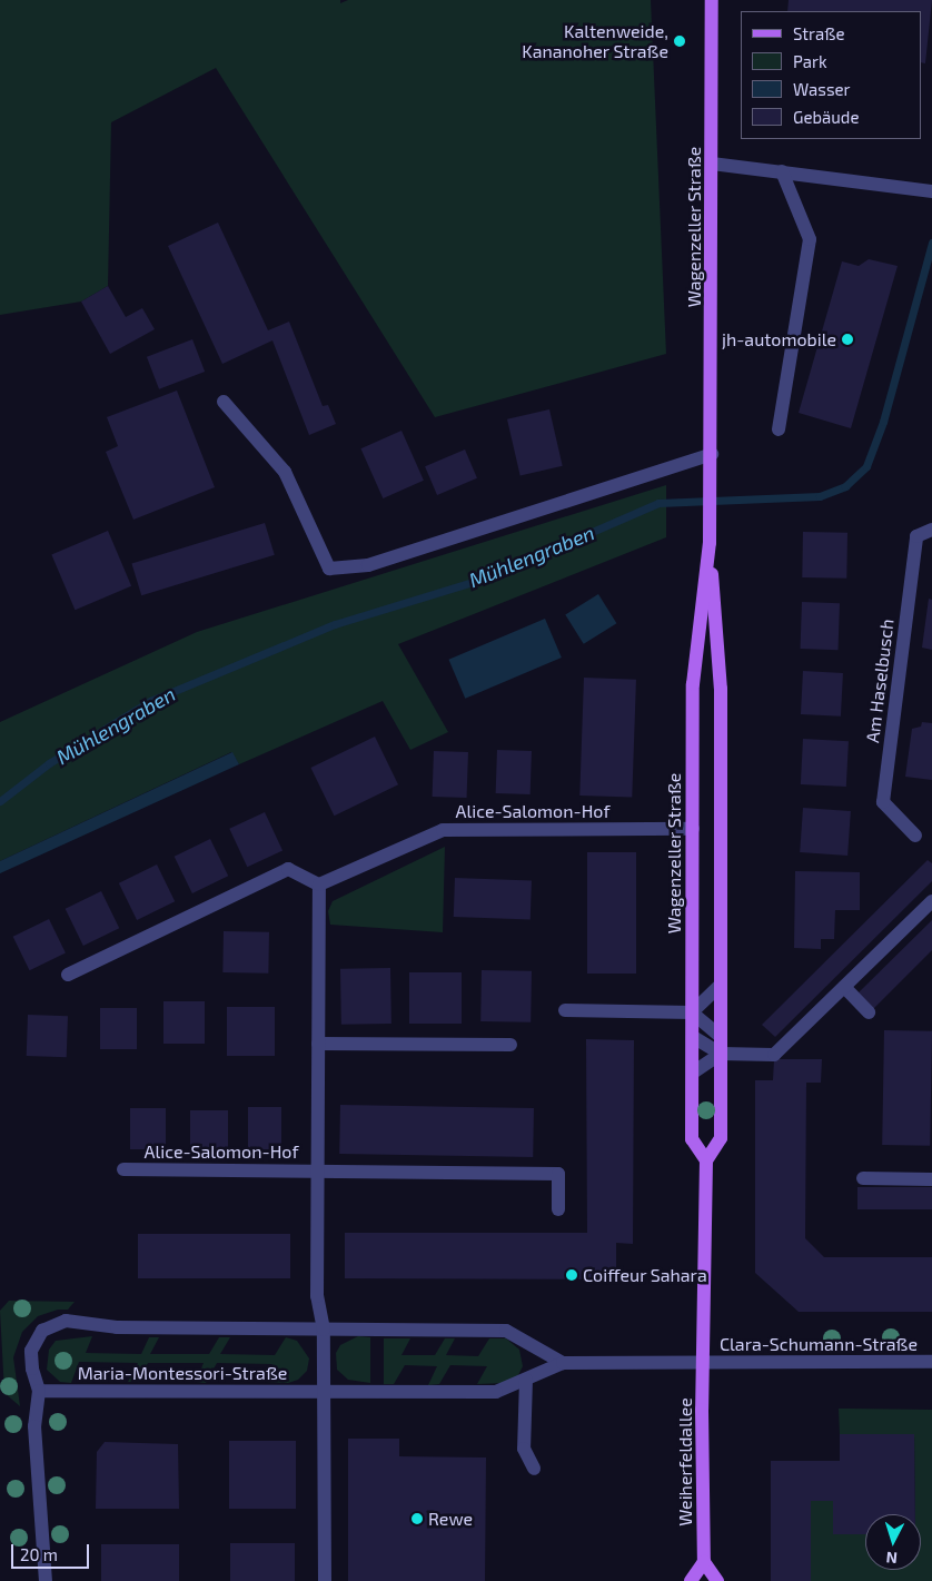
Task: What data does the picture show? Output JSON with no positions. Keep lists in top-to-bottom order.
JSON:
{
  "streets": {
    "main road": ["Wagenzeller Straße", "Weiherfeldallee"],
    "street": [
      "Am Haselbusch",
      "Alice-Salomon-Hof",
      "Clara-Schumann-Straße",
      "Maria-Montessori-Straße"
    ]
  },
  "crossings": [
    ["Wagenzeller Straße", "Alice-Salomon-Hof"],
    ["Clara-Schumann-Straße", "Maria-Montessori-Straße"],
    ["Clara-Schumann-Straße", "Weiherfeldallee"],
    ["Maria-Montessori-Straße", "Weiherfeldallee"]
  ],
  "water": ["Mühlengraben"],
  "places": [
    "Kaltenweide, Kananoher Straße",
    "jh-automobile",
    "Coiffeur Sahara",
    "Rewe"
  ],
  "legend": [
    "Straße",
    "Park",
    "Wasser",
    "Gebäude"
  ],
  "scale_bar": "20 m",
  "north": "bottom"
}
